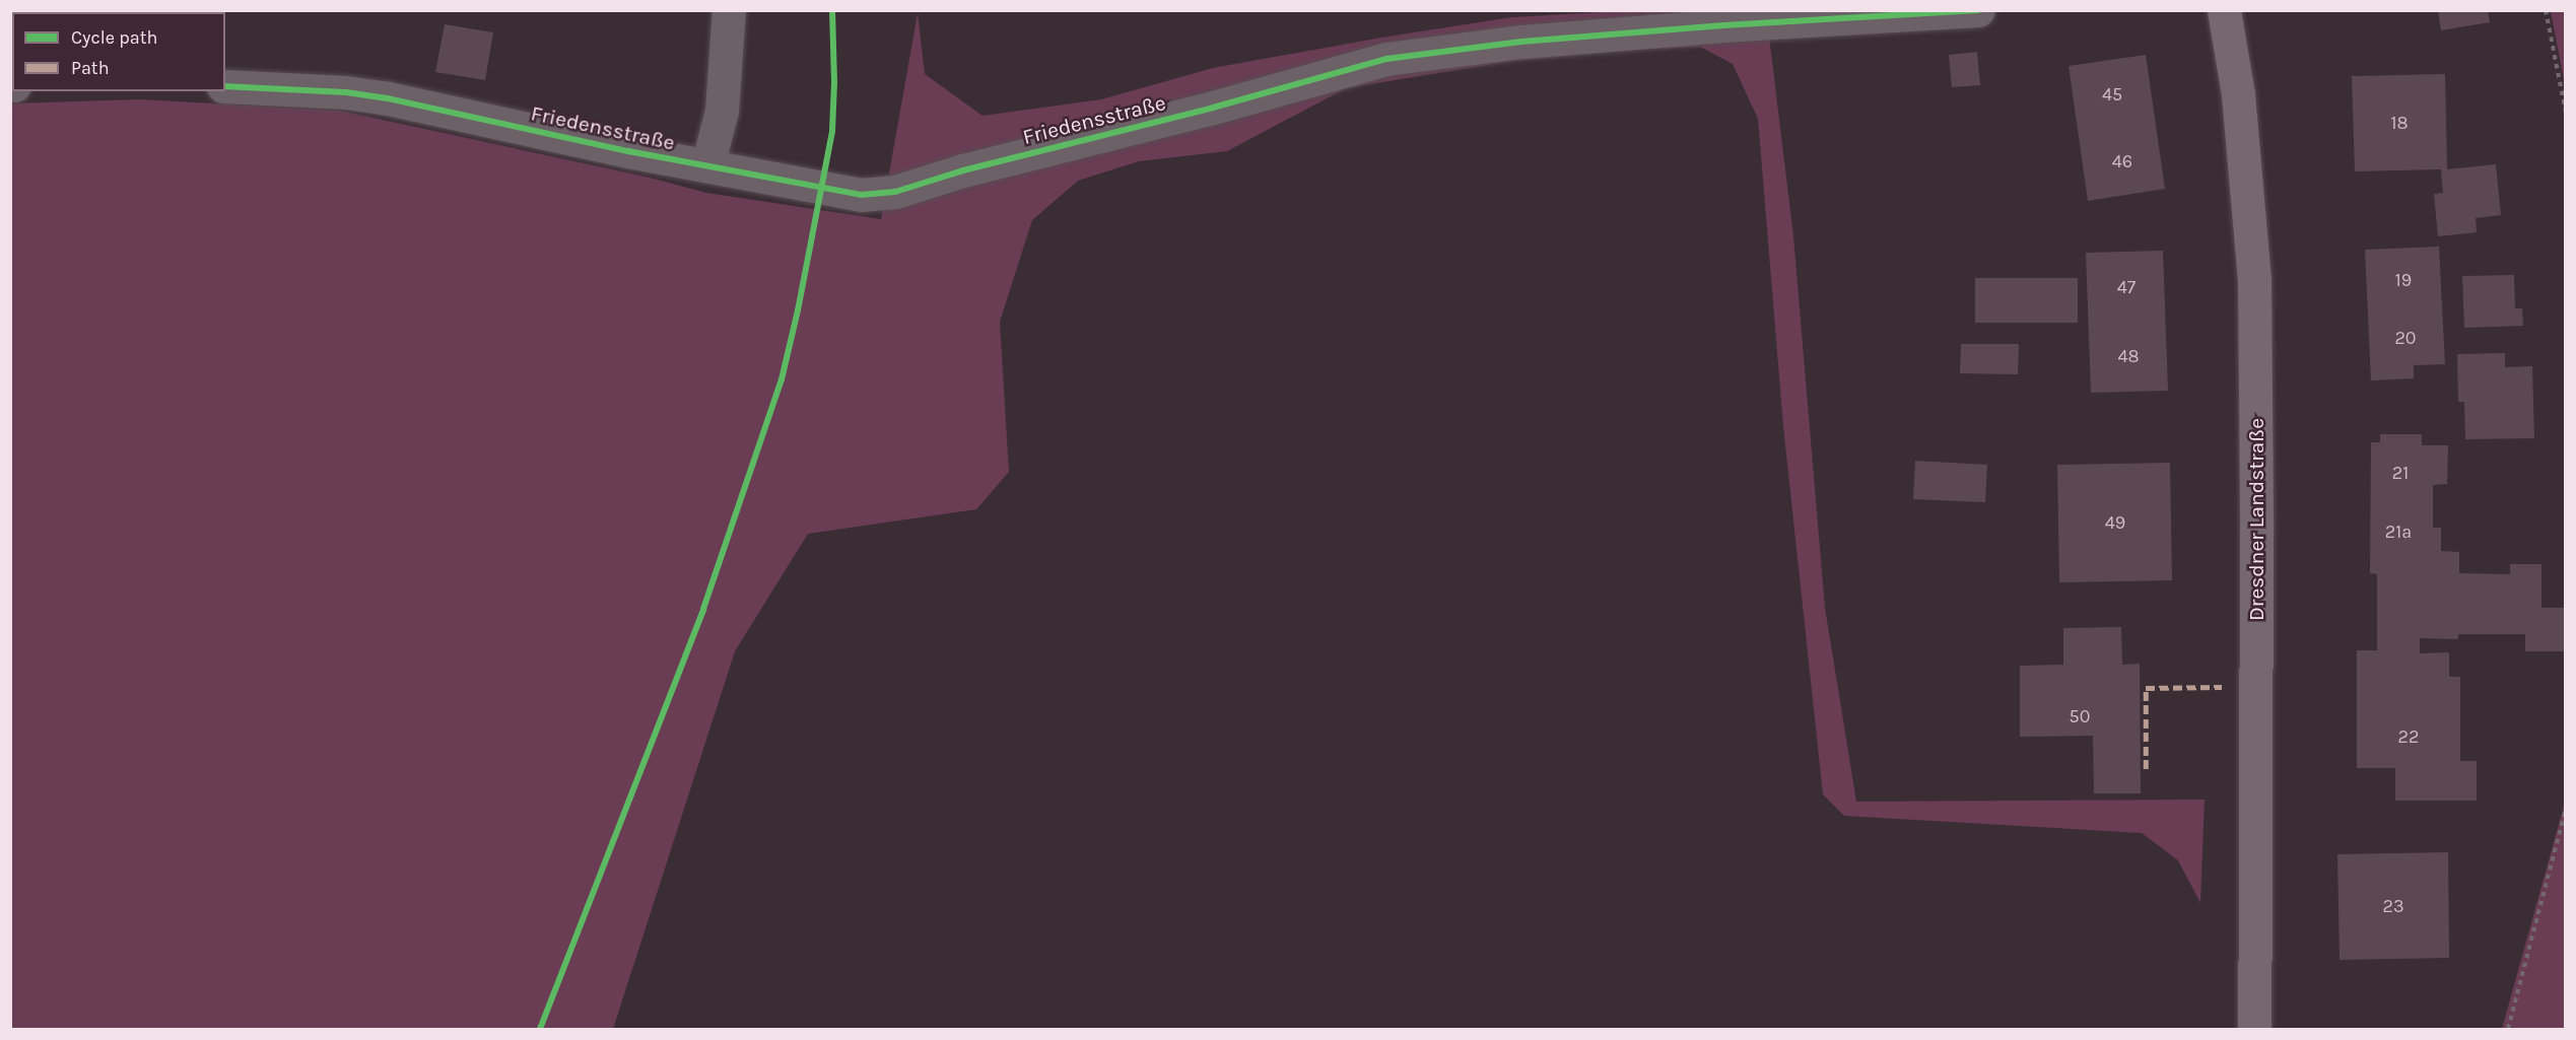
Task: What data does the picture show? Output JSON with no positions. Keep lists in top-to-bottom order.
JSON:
{
  "streets": {
    "street": ["Friedensstraße", "Dresdner Landstraße"]
  },
  "house_numbers": [
    "45",
    "18",
    "46",
    "19",
    "47",
    "20",
    "48",
    "21",
    "49",
    "21a",
    "50",
    "22",
    "23"
  ],
  "legend": ["Cycle path", "Path"]
}
